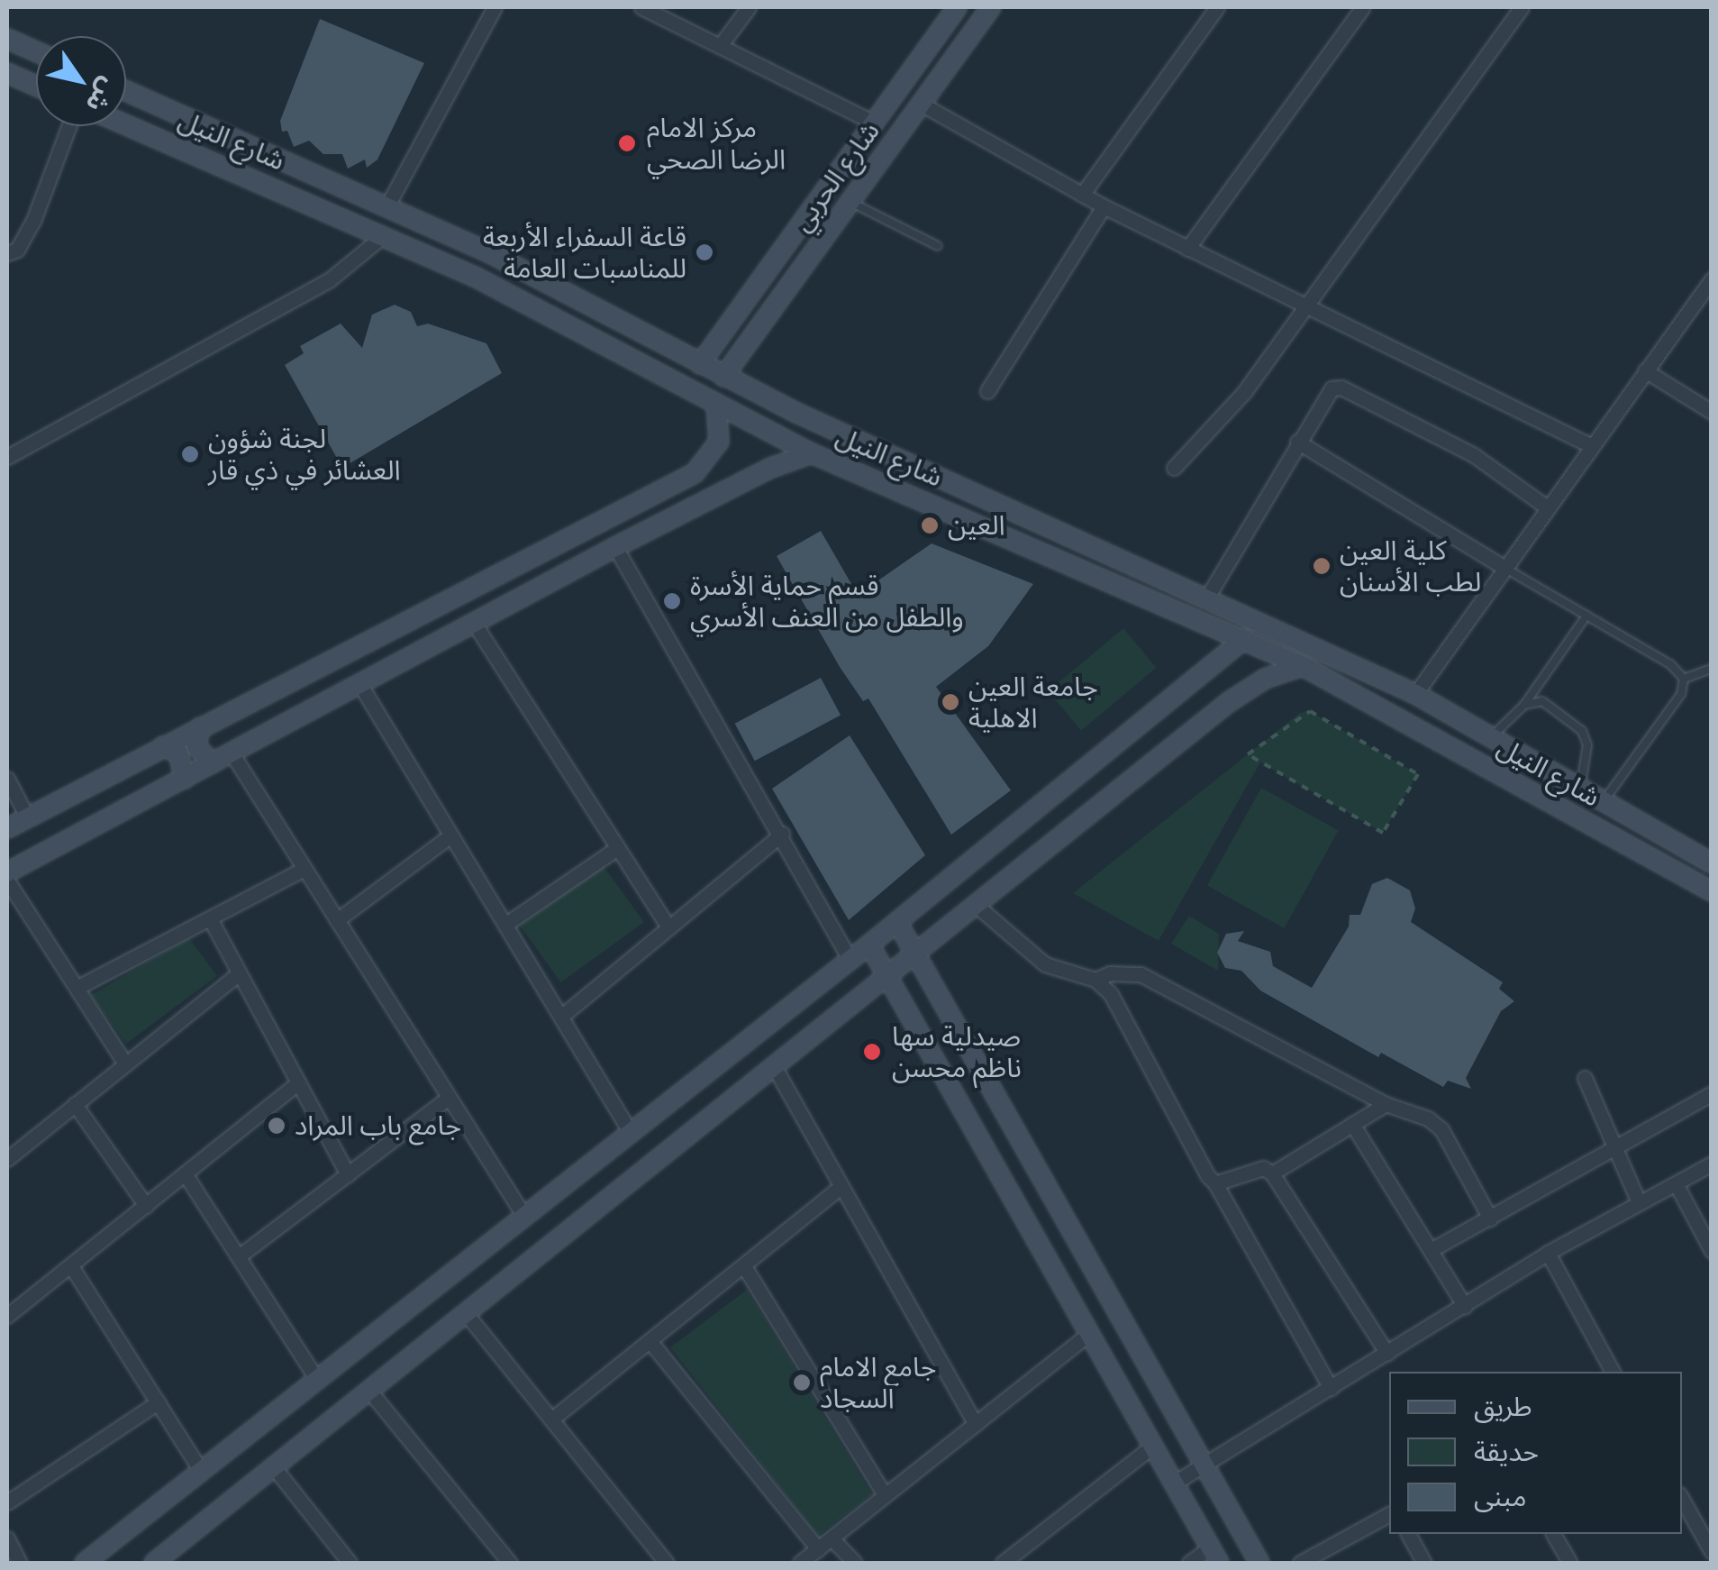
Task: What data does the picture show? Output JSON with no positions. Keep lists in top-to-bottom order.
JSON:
{
  "streets": {
    "main road": ["شارع النيل", "شارع الحربي"]
  },
  "places": [
    "مركز الامام الرضا الصحي",
    "قاعة السفراء الأربعة للمناسبات العامة",
    "لجنة شؤون العشائر في ذي قار",
    "العين",
    "كلية العين لطب الأسنان",
    "قسم حماية الأسرة والطفل من العنف الأسري",
    "جامعة العين الاهلية",
    "صيدلية سها ناظم محسن",
    "جامع باب المراد",
    "جامع الامام السجاد"
  ],
  "legend": ["طريق", "حديقة", "مبنى"],
  "north": "bottom right"
}
